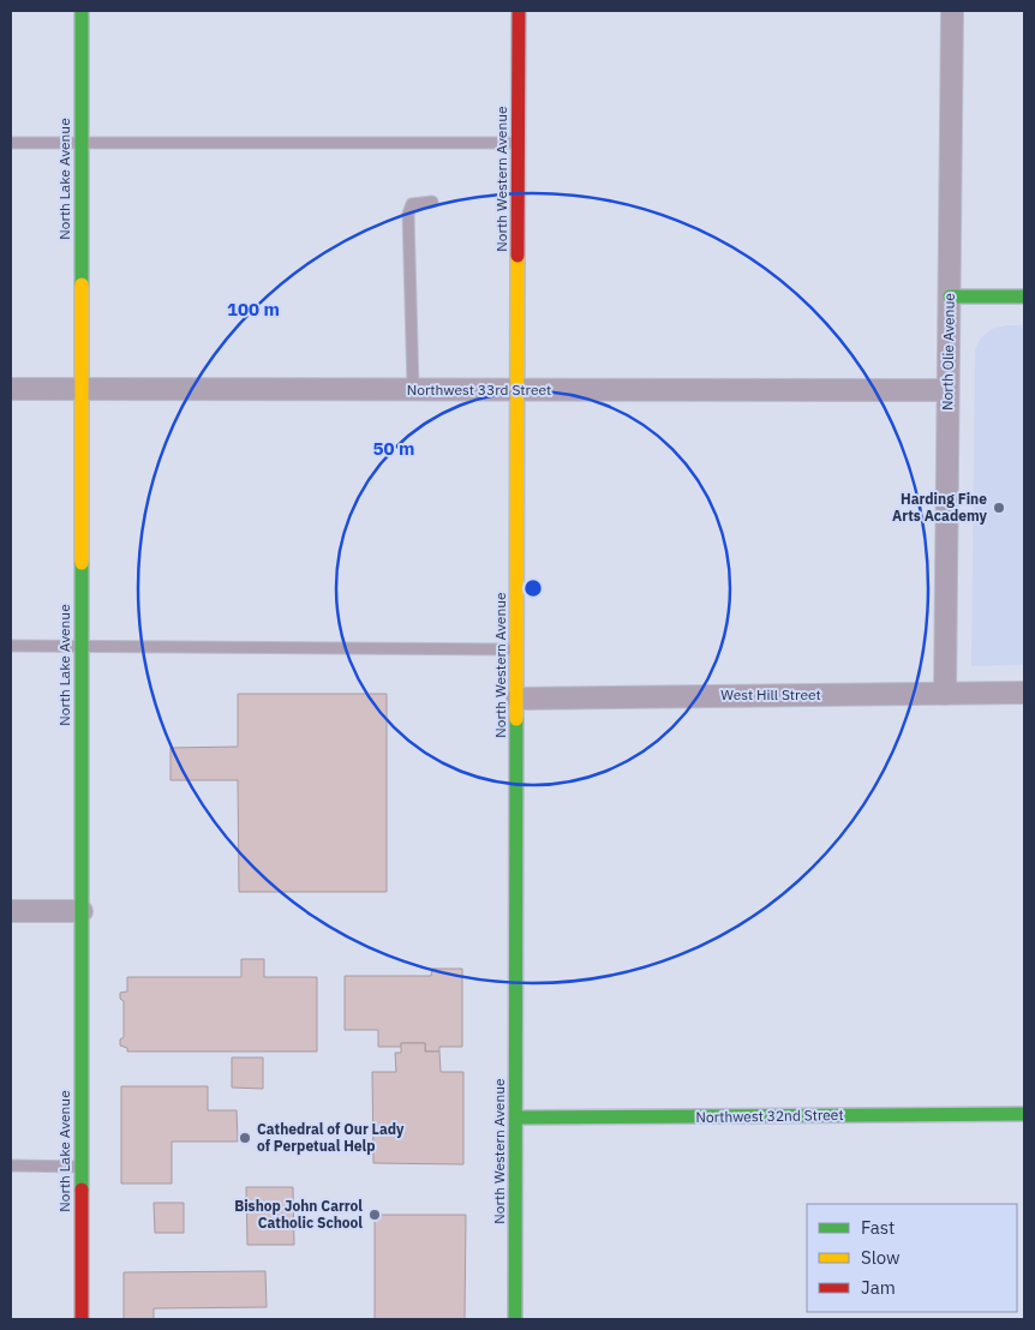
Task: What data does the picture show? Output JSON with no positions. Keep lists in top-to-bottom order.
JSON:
{
  "streets": {
    "street": [
      "North Lake Avenue",
      "North Western Avenue",
      "North Olie Avenue",
      "Northwest 33rd Street",
      "West Hill Street",
      "Northwest 32nd Street"
    ]
  },
  "crossings": [
    ["North Lake Avenue", "Northwest 33rd Street"],
    ["North Western Avenue", "Northwest 33rd Street"],
    ["North Western Avenue", "West Hill Street"],
    ["North Western Avenue", "Northwest 32nd Street"],
    ["North Olie Avenue", "Northwest 33rd Street"],
    ["North Olie Avenue", "West Hill Street"]
  ],
  "places": ["Harding Fine Arts Academy", "Cathedral of Our Lady of Perpetual Help", "Bishop John Carrol Catholic School"],
  "legend": ["Fast", "Slow", "Jam"],
  "rings": ["100 m", "50 m"]
}
